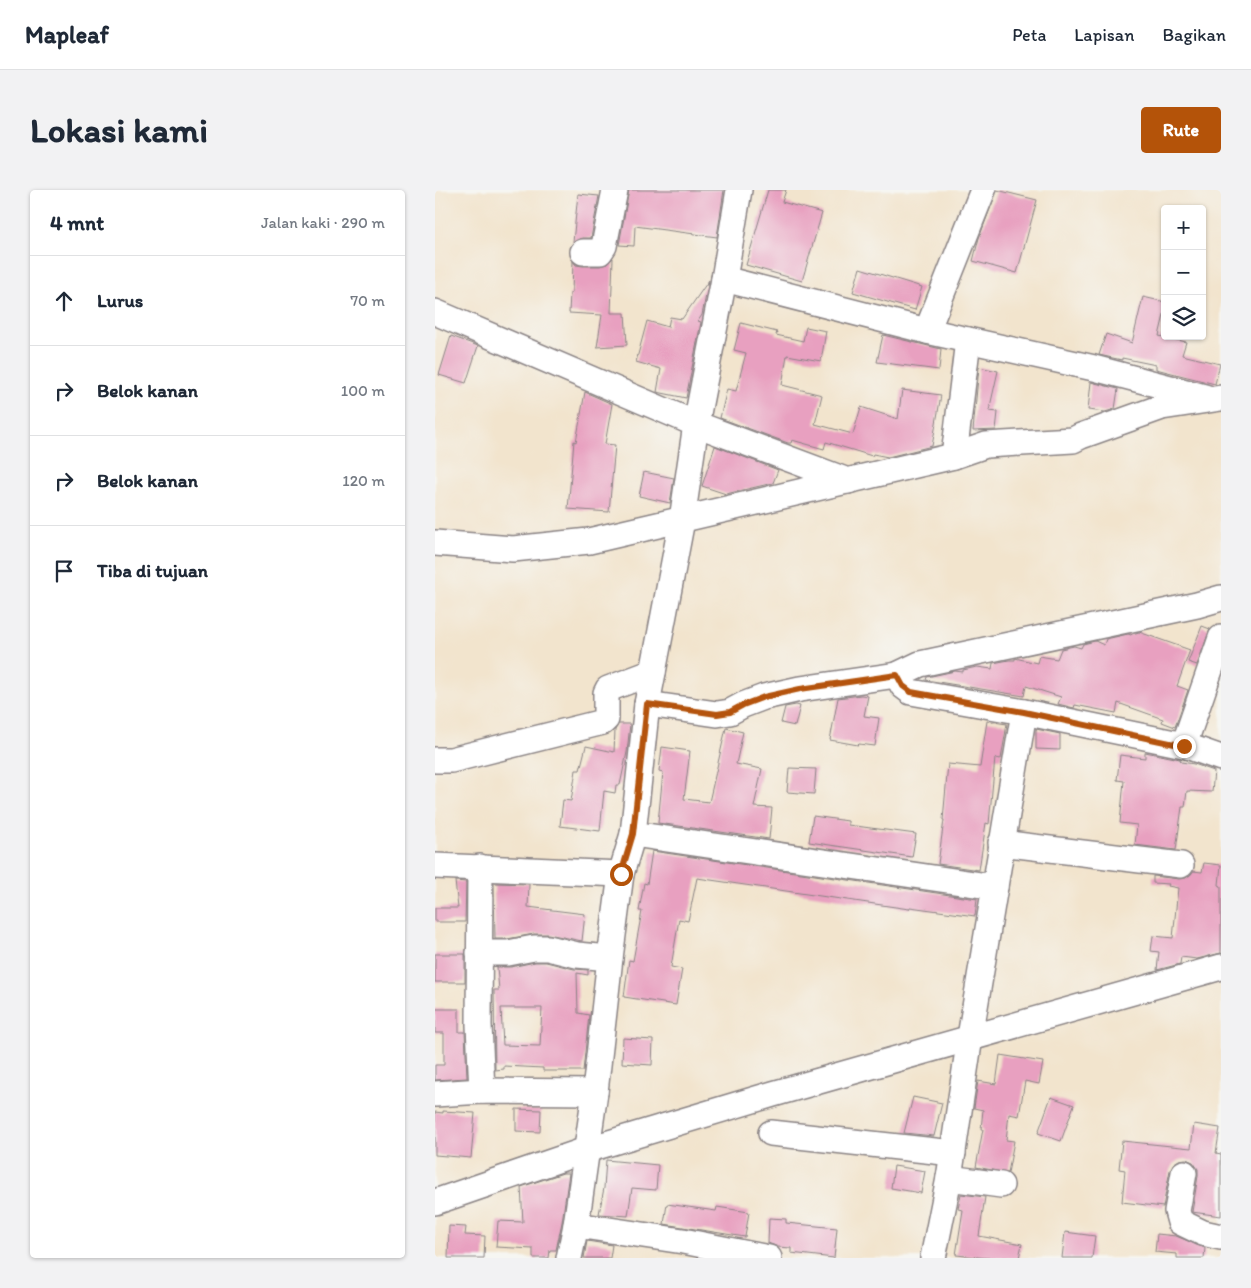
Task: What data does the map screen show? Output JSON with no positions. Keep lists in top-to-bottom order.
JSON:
{
  "page": {
    "header": "Mapleaf",
    "nav": ["Peta", "Lapisan", "Bagikan"],
    "buttons": "Rute",
    "title": "Lokasi kami",
    "heading": ["4 mnt", "Jalan kaki · 290 m"],
    "map_buttons": ["+", "−"],
    "list": [
      ["Lurus", "70 m"],
      ["Belok kanan", "100 m"],
      ["Belok kanan", "120 m"],
      "Tiba di tujuan"
    ]
  }
}
